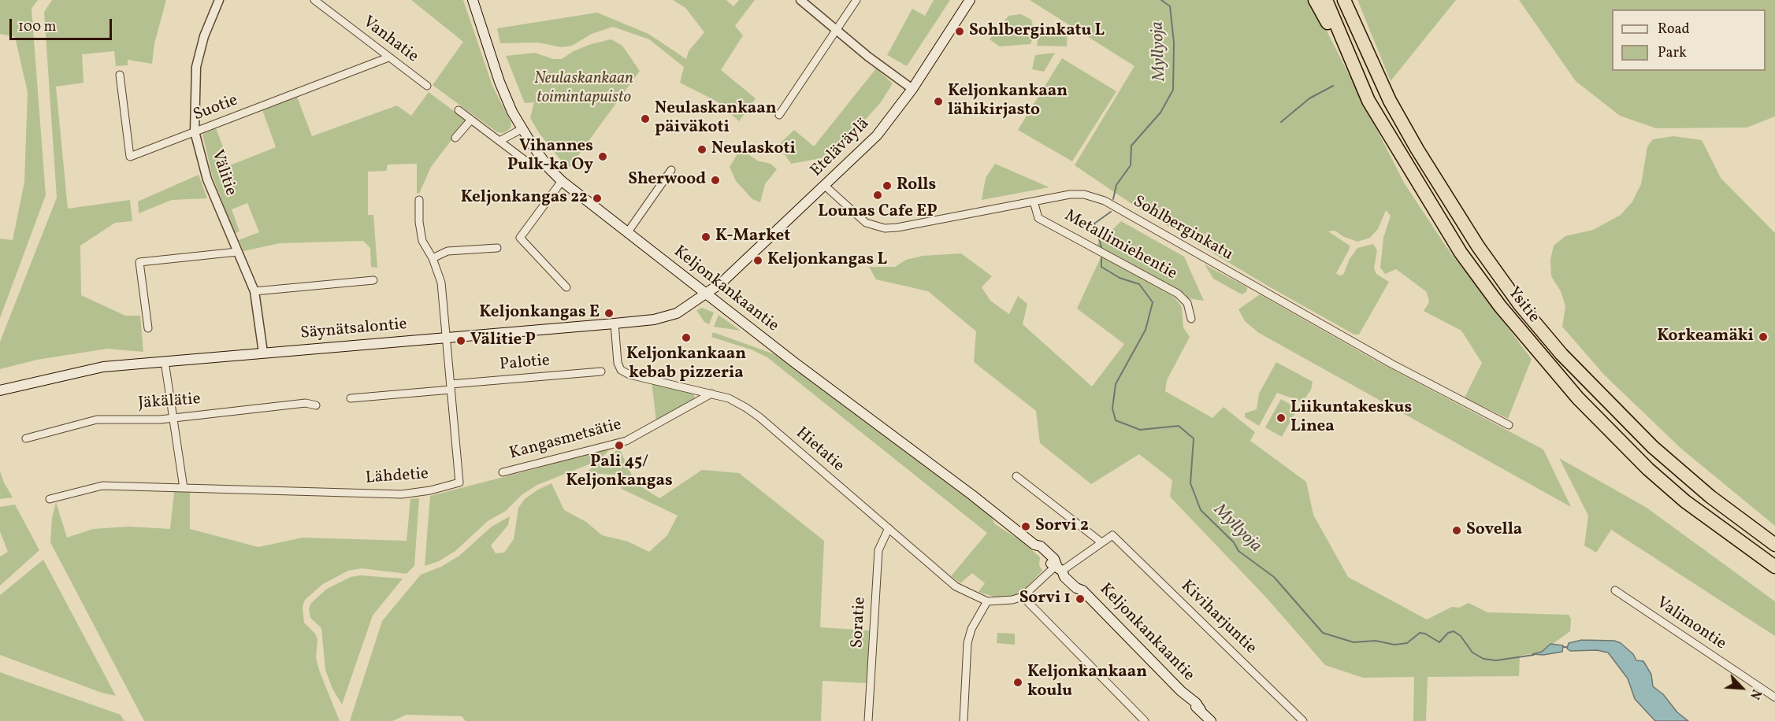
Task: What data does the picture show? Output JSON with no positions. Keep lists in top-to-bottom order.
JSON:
{
  "streets": {
    "highway": ["Ysitie"],
    "main road": ["Eteläväylä", "Keljonkankaantie", "Säynätsalontie"],
    "street": [
      "Vanhatie",
      "Suotie",
      "Välitie",
      "Sohlberginkatu",
      "Metallimiehentie",
      "Palotie",
      "Jäkälätie",
      "Kangasmetsätie",
      "Hietatie",
      "Lähdetie",
      "Kiviharjuntie",
      "Soratie",
      "Valimontie"
    ]
  },
  "crossings": [
    ["Vanhatie", "Suotie"],
    ["Suotie", "Välitie"],
    ["Eteläväylä", "Sohlberginkatu"],
    ["Eteläväylä", "Keljonkankaantie"],
    ["Eteläväylä", "Säynätsalontie"],
    ["Välitie", "Säynätsalontie"],
    ["Sohlberginkatu", "Metallimiehentie"],
    ["Keljonkankaantie", "Säynätsalontie"],
    ["Säynätsalontie", "Hietatie"],
    ["Säynätsalontie", "Lähdetie"],
    ["Palotie", "Lähdetie"],
    ["Kangasmetsätie", "Hietatie"],
    ["Hietatie", "Soratie"]
  ],
  "water": ["Myllyoja"],
  "parks": ["Neulaskankaan toimintapuisto"],
  "places": [
    "Sohlberginkatu L",
    "Keljonkankaan lähikirjasto",
    "Neulaskankaan päiväkoti",
    "Neulaskoti",
    "Vihannes Pulk-ka Oy",
    "Sherwood",
    "Rolls",
    "Lounas Cafe EP",
    "Keljonkangas 22",
    "K-Market",
    "Keljonkangas L",
    "Keljonkangas E",
    "Korkeamäki",
    "Keljonkankaan kebab pizzeria",
    "Välitie P",
    "Liikuntakeskus Linea",
    "Pali 45/ Keljonkangas",
    "Sorvi 2",
    "Sovella",
    "Sorvi 1",
    "Keljonkankaan koulu"
  ],
  "legend": ["Road", "Park"],
  "scale_bar": "100 m",
  "north": "bottom right"
}
